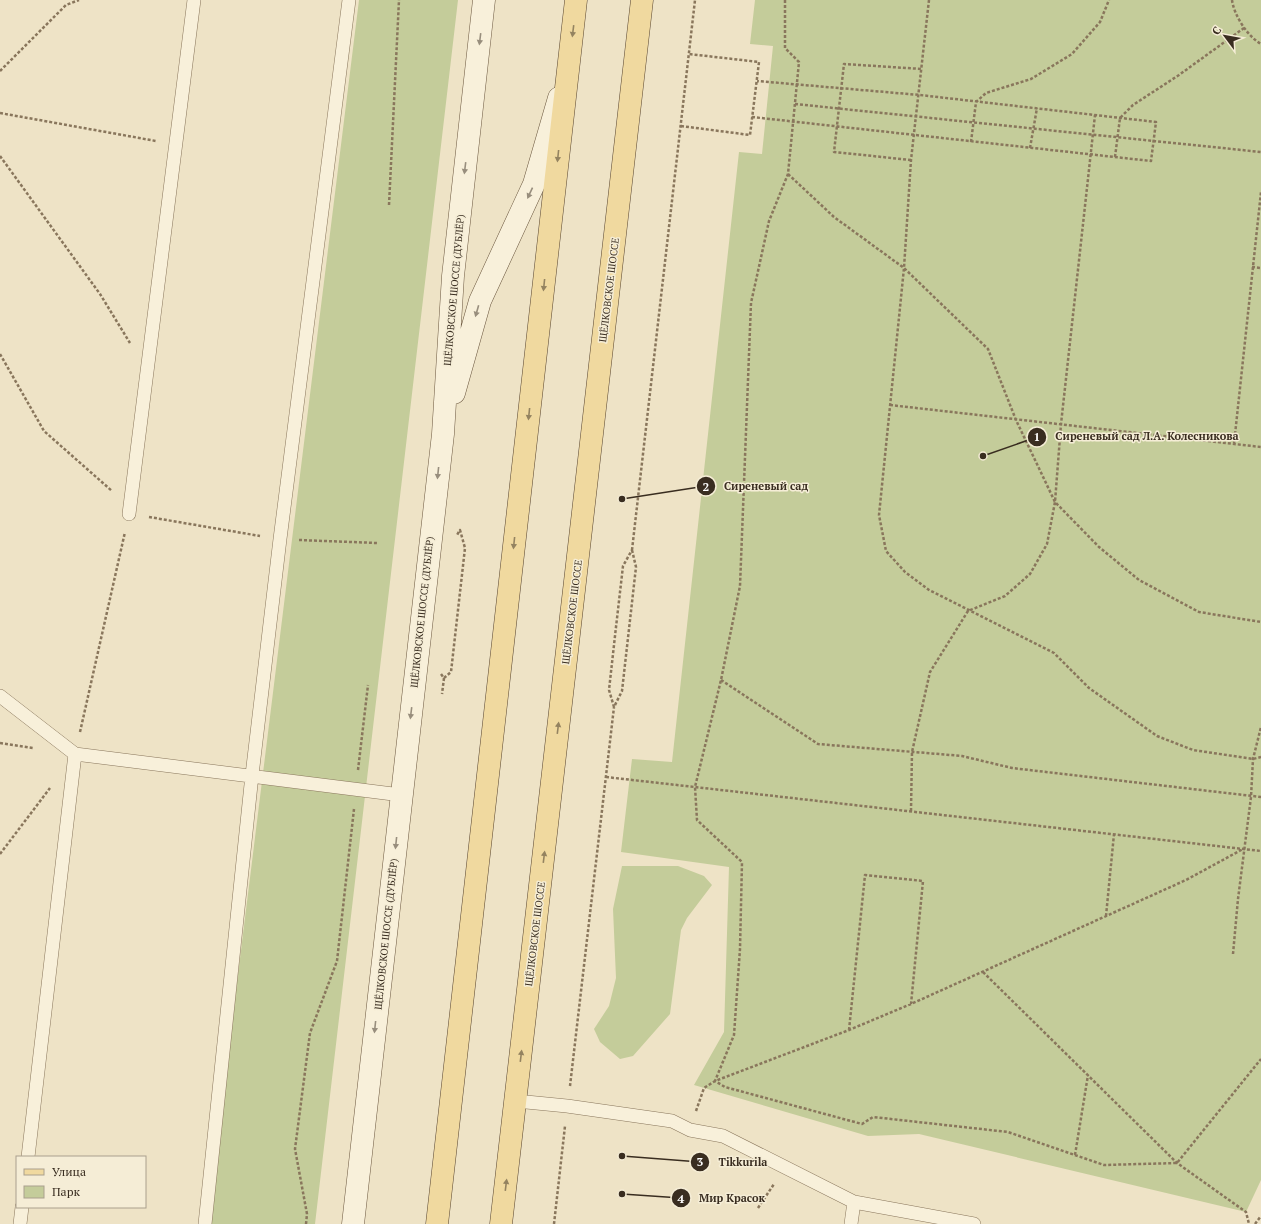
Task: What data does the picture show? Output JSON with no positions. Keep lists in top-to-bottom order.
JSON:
{
  "streets": {
    "main road": ["ЩЁЛКОВСКОЕ ШОССЕ"],
    "street": ["ЩЁЛКОВСКОЕ ШОССЕ (ДУБЛЁР)"]
  },
  "places": [
    "Сиреневый сад Л.А. Колесникова",
    "Сиреневый сад",
    "Tikkurila",
    "Мир Красок"
  ],
  "legend": ["Улица", "Парк"],
  "north": "top left"
}
